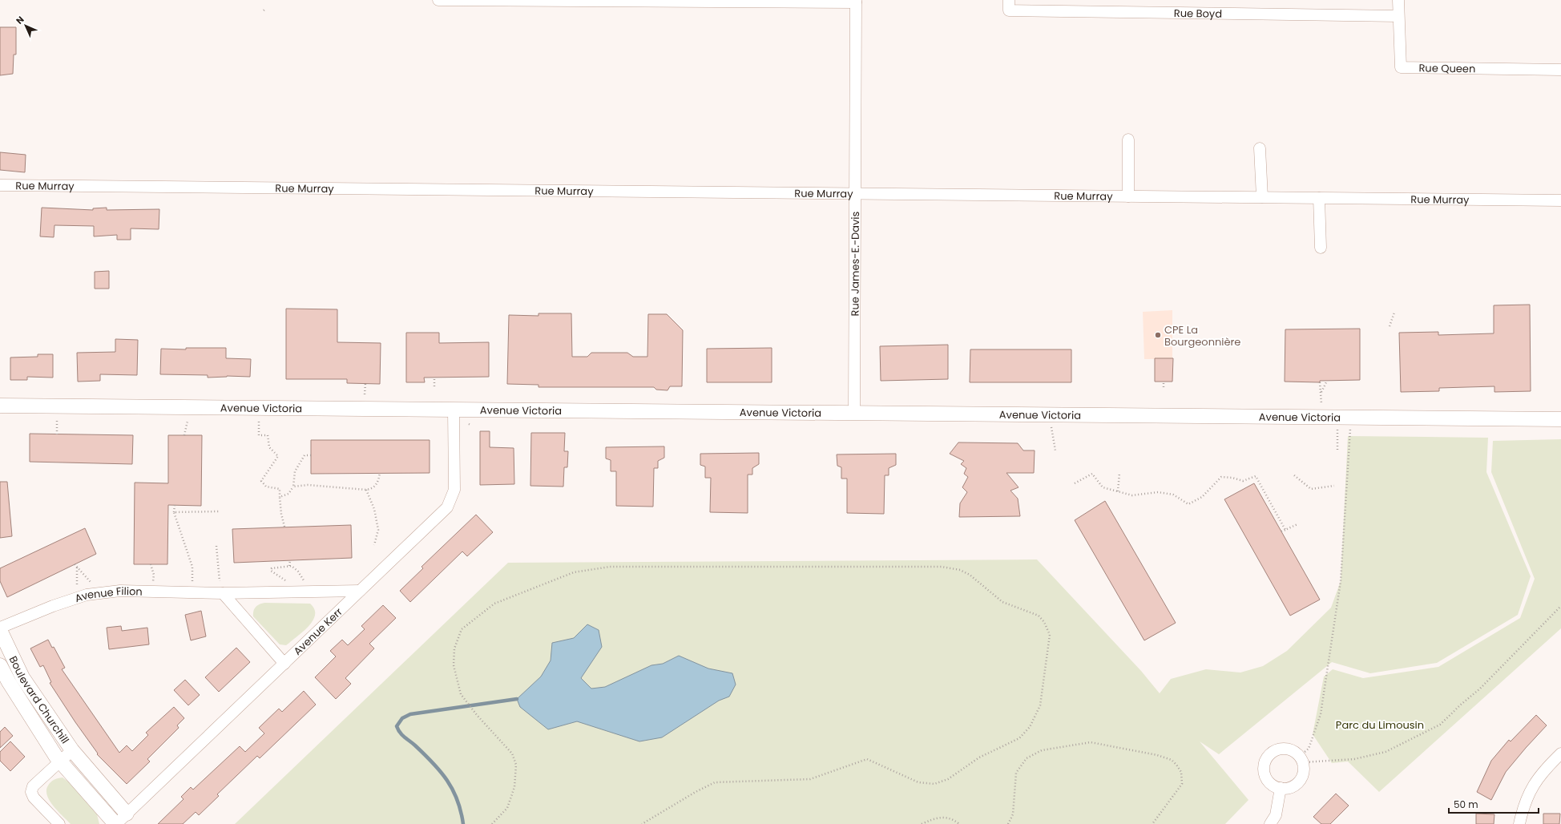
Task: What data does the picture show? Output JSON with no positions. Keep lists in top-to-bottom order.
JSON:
{
  "streets": {
    "street": [
      "Rue Boyd",
      "Rue Queen",
      "Rue Murray",
      "Rue James-E.-Davis",
      "Avenue Victoria",
      "Avenue Filion",
      "Avenue Kerr",
      "Boulevard Churchill"
    ]
  },
  "crossings": [
    ["Rue Boyd", "Rue Queen"],
    ["Rue Murray", "Rue James-E.-Davis"],
    ["Rue James-E.-Davis", "Avenue Victoria"],
    ["Avenue Victoria", "Avenue Kerr"],
    ["Avenue Filion", "Avenue Kerr"],
    ["Avenue Filion", "Boulevard Churchill"],
    ["Avenue Kerr", "Boulevard Churchill"]
  ],
  "parks": ["Parc du Limousin"],
  "places": ["CPE La Bourgeonnière"],
  "scale_bar": "50 m",
  "north": "top left"
}
